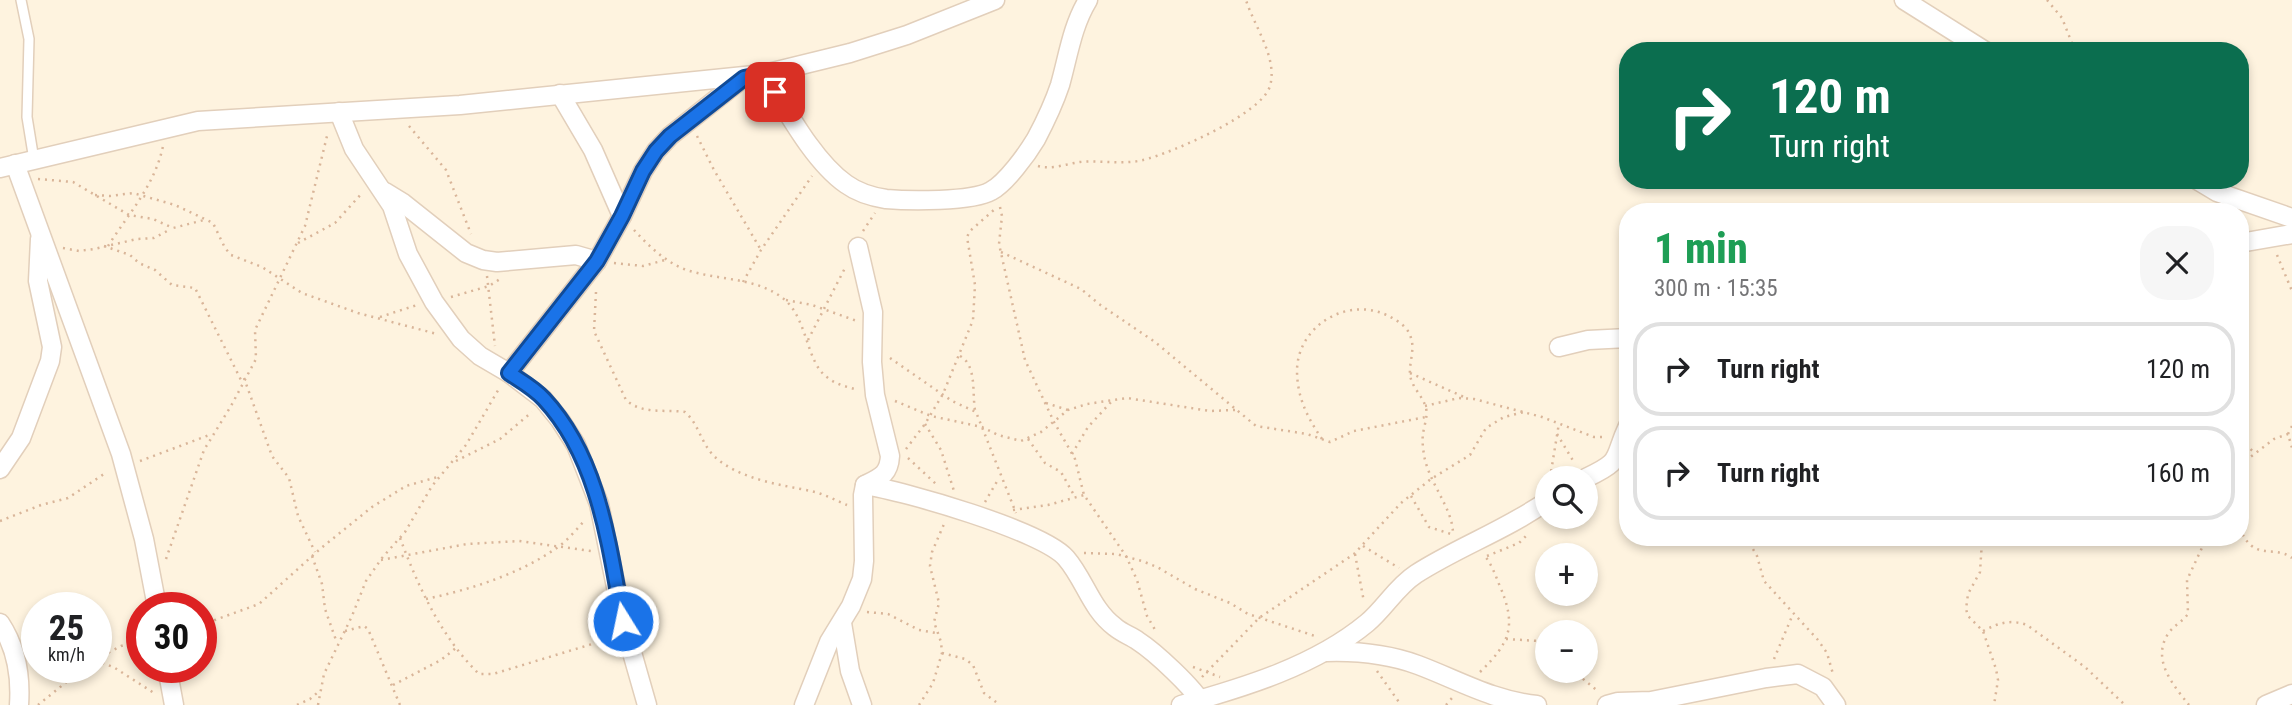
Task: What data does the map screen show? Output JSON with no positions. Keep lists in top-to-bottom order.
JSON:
{
  "page": {
    "turn": ["120 m", "Turn right"],
    "heading": ["1 min", "300 m · 15:35"],
    "list": [
      {
        "name": "Turn right",
        "value": "120 m"
      },
      {
        "name": "Turn right",
        "value": "160 m"
      }
    ],
    "map_buttons": ["+", "−"],
    "speed": "25 km/h",
    "limit": "30"
  }
}
